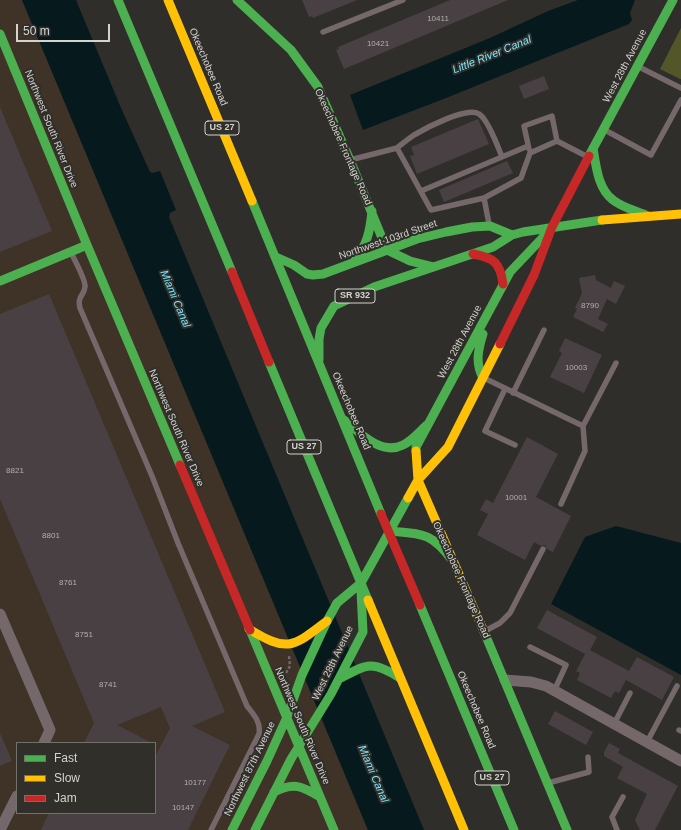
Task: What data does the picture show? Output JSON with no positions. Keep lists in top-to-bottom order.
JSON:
{
  "streets": {
    "main road": [
      "West 28th Avenue",
      "Okeechobee Road",
      "US 27",
      "Northwest South River Drive",
      "Okeechobee Frontage Road",
      "Northwest 103rd Street",
      "SR 932",
      "Northwest 87th Avenue"
    ]
  },
  "crossings": [
    ["West 28th Avenue", "Okeechobee Road"],
    ["West 28th Avenue", "US 27"],
    ["West 28th Avenue", "Northwest South River Drive"],
    ["West 28th Avenue", "Okeechobee Frontage Road"],
    ["West 28th Avenue", "SR 932"],
    ["West 28th Avenue", "Northwest 87th Avenue"],
    ["Okeechobee Road", "Northwest 103rd Street"],
    ["Okeechobee Road", "SR 932"],
    ["Northwest South River Drive", "Northwest 87th Avenue"],
    ["Okeechobee Frontage Road", "Northwest 103rd Street"],
    ["Northwest 103rd Street", "SR 932"]
  ],
  "water": ["Little River Canal", "Miami Canal"],
  "house_numbers": [
    "10411",
    "10421",
    "8790",
    "10003",
    "8821",
    "10001",
    "8801",
    "8761",
    "8751",
    "8741",
    "10177",
    "10147"
  ],
  "legend": ["Fast", "Slow", "Jam"],
  "scale_bar": "50 m"
}
